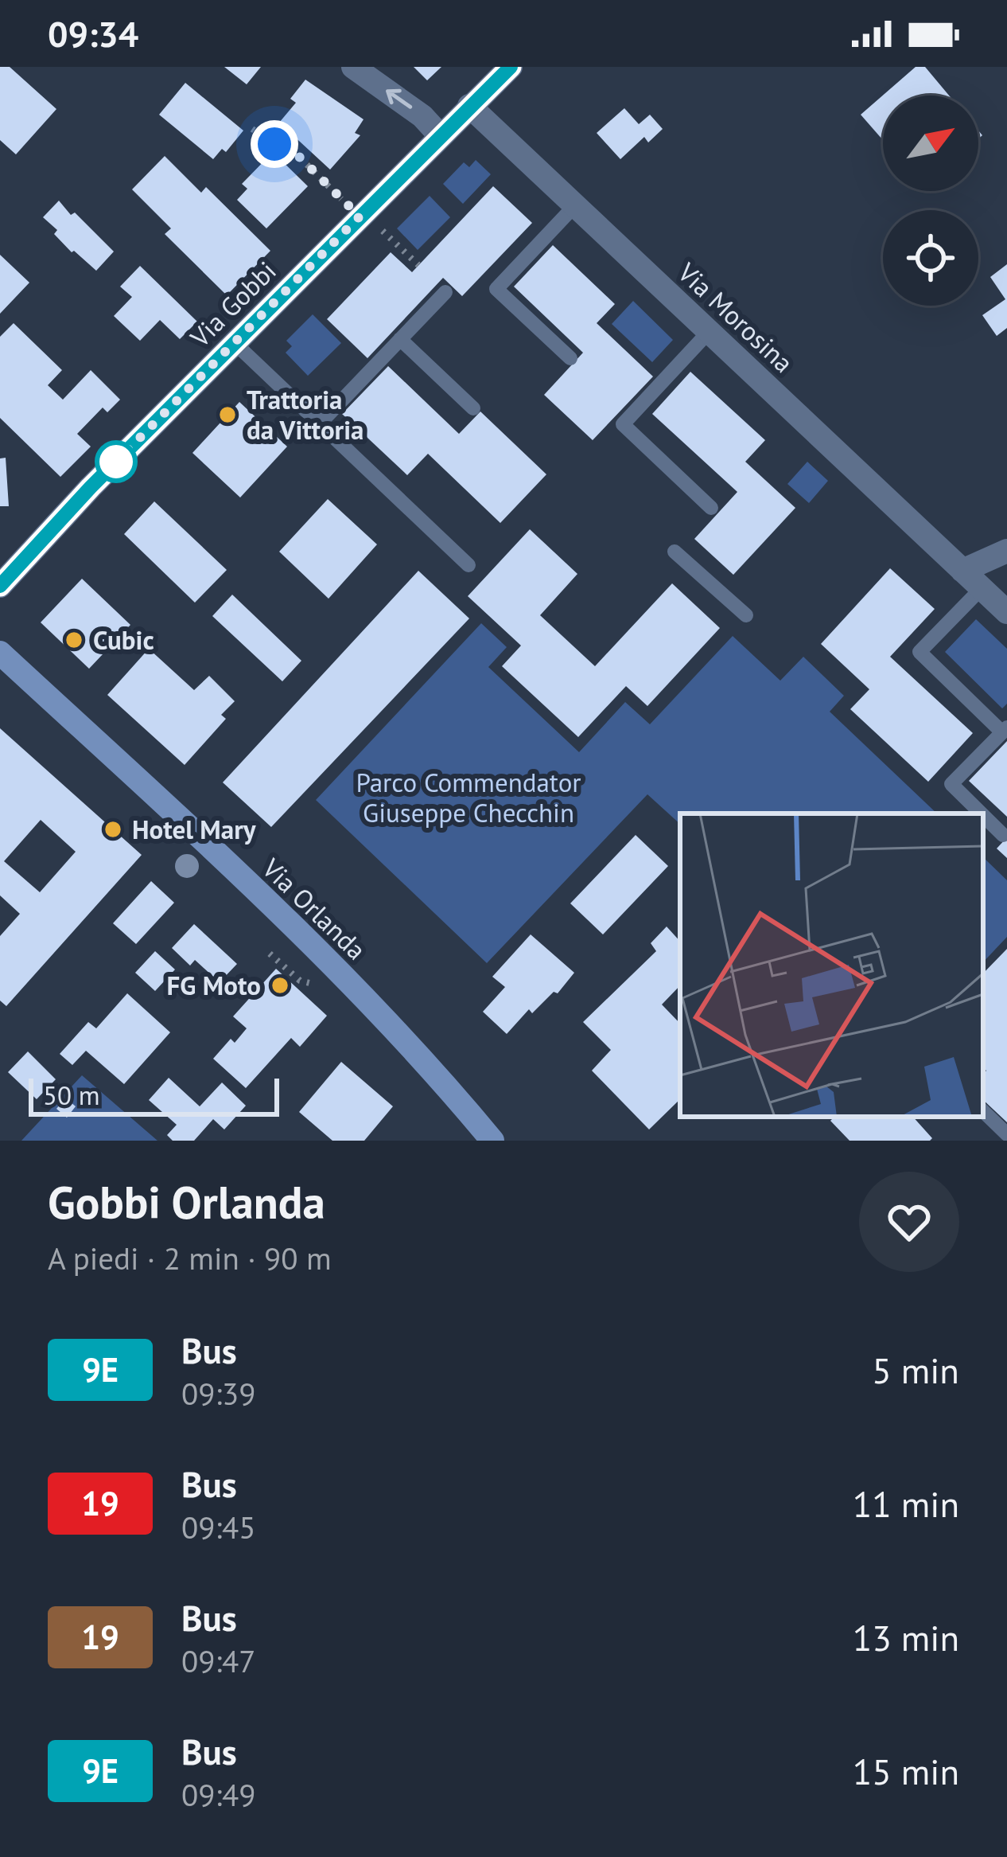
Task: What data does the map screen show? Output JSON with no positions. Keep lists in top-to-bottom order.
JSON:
{
  "streets": {
    "main road": ["Via Orlanda"],
    "street": ["Via Gobbi", "Via Morosina"]
  },
  "crossings": [
    ["Via Gobbi", "Via Morosina"]
  ],
  "parks": ["Parco Commendator Giuseppe Checchin"],
  "places": [
    "Trattoria da Vittoria",
    "Cubic",
    "Hotel Mary",
    "FG Moto"
  ],
  "lines": ["bus line 9E"],
  "scale_bar": "50 m",
  "north": "top right",
  "page": {
    "status": "09:34",
    "scale": "50 m",
    "heading": ["Gobbi Orlanda", "A piedi · 2 min · 90 m"],
    "list": [
      {
        "mark": "9E",
        "name": "Bus",
        "note": "09:39",
        "value": "5 min"
      },
      {
        "mark": "19",
        "name": "Bus",
        "note": "09:45",
        "value": "11 min"
      },
      {
        "mark": "19",
        "name": "Bus",
        "note": "09:47",
        "value": "13 min"
      },
      {
        "mark": "9E",
        "name": "Bus",
        "note": "09:49",
        "value": "15 min"
      }
    ]
  }
}
